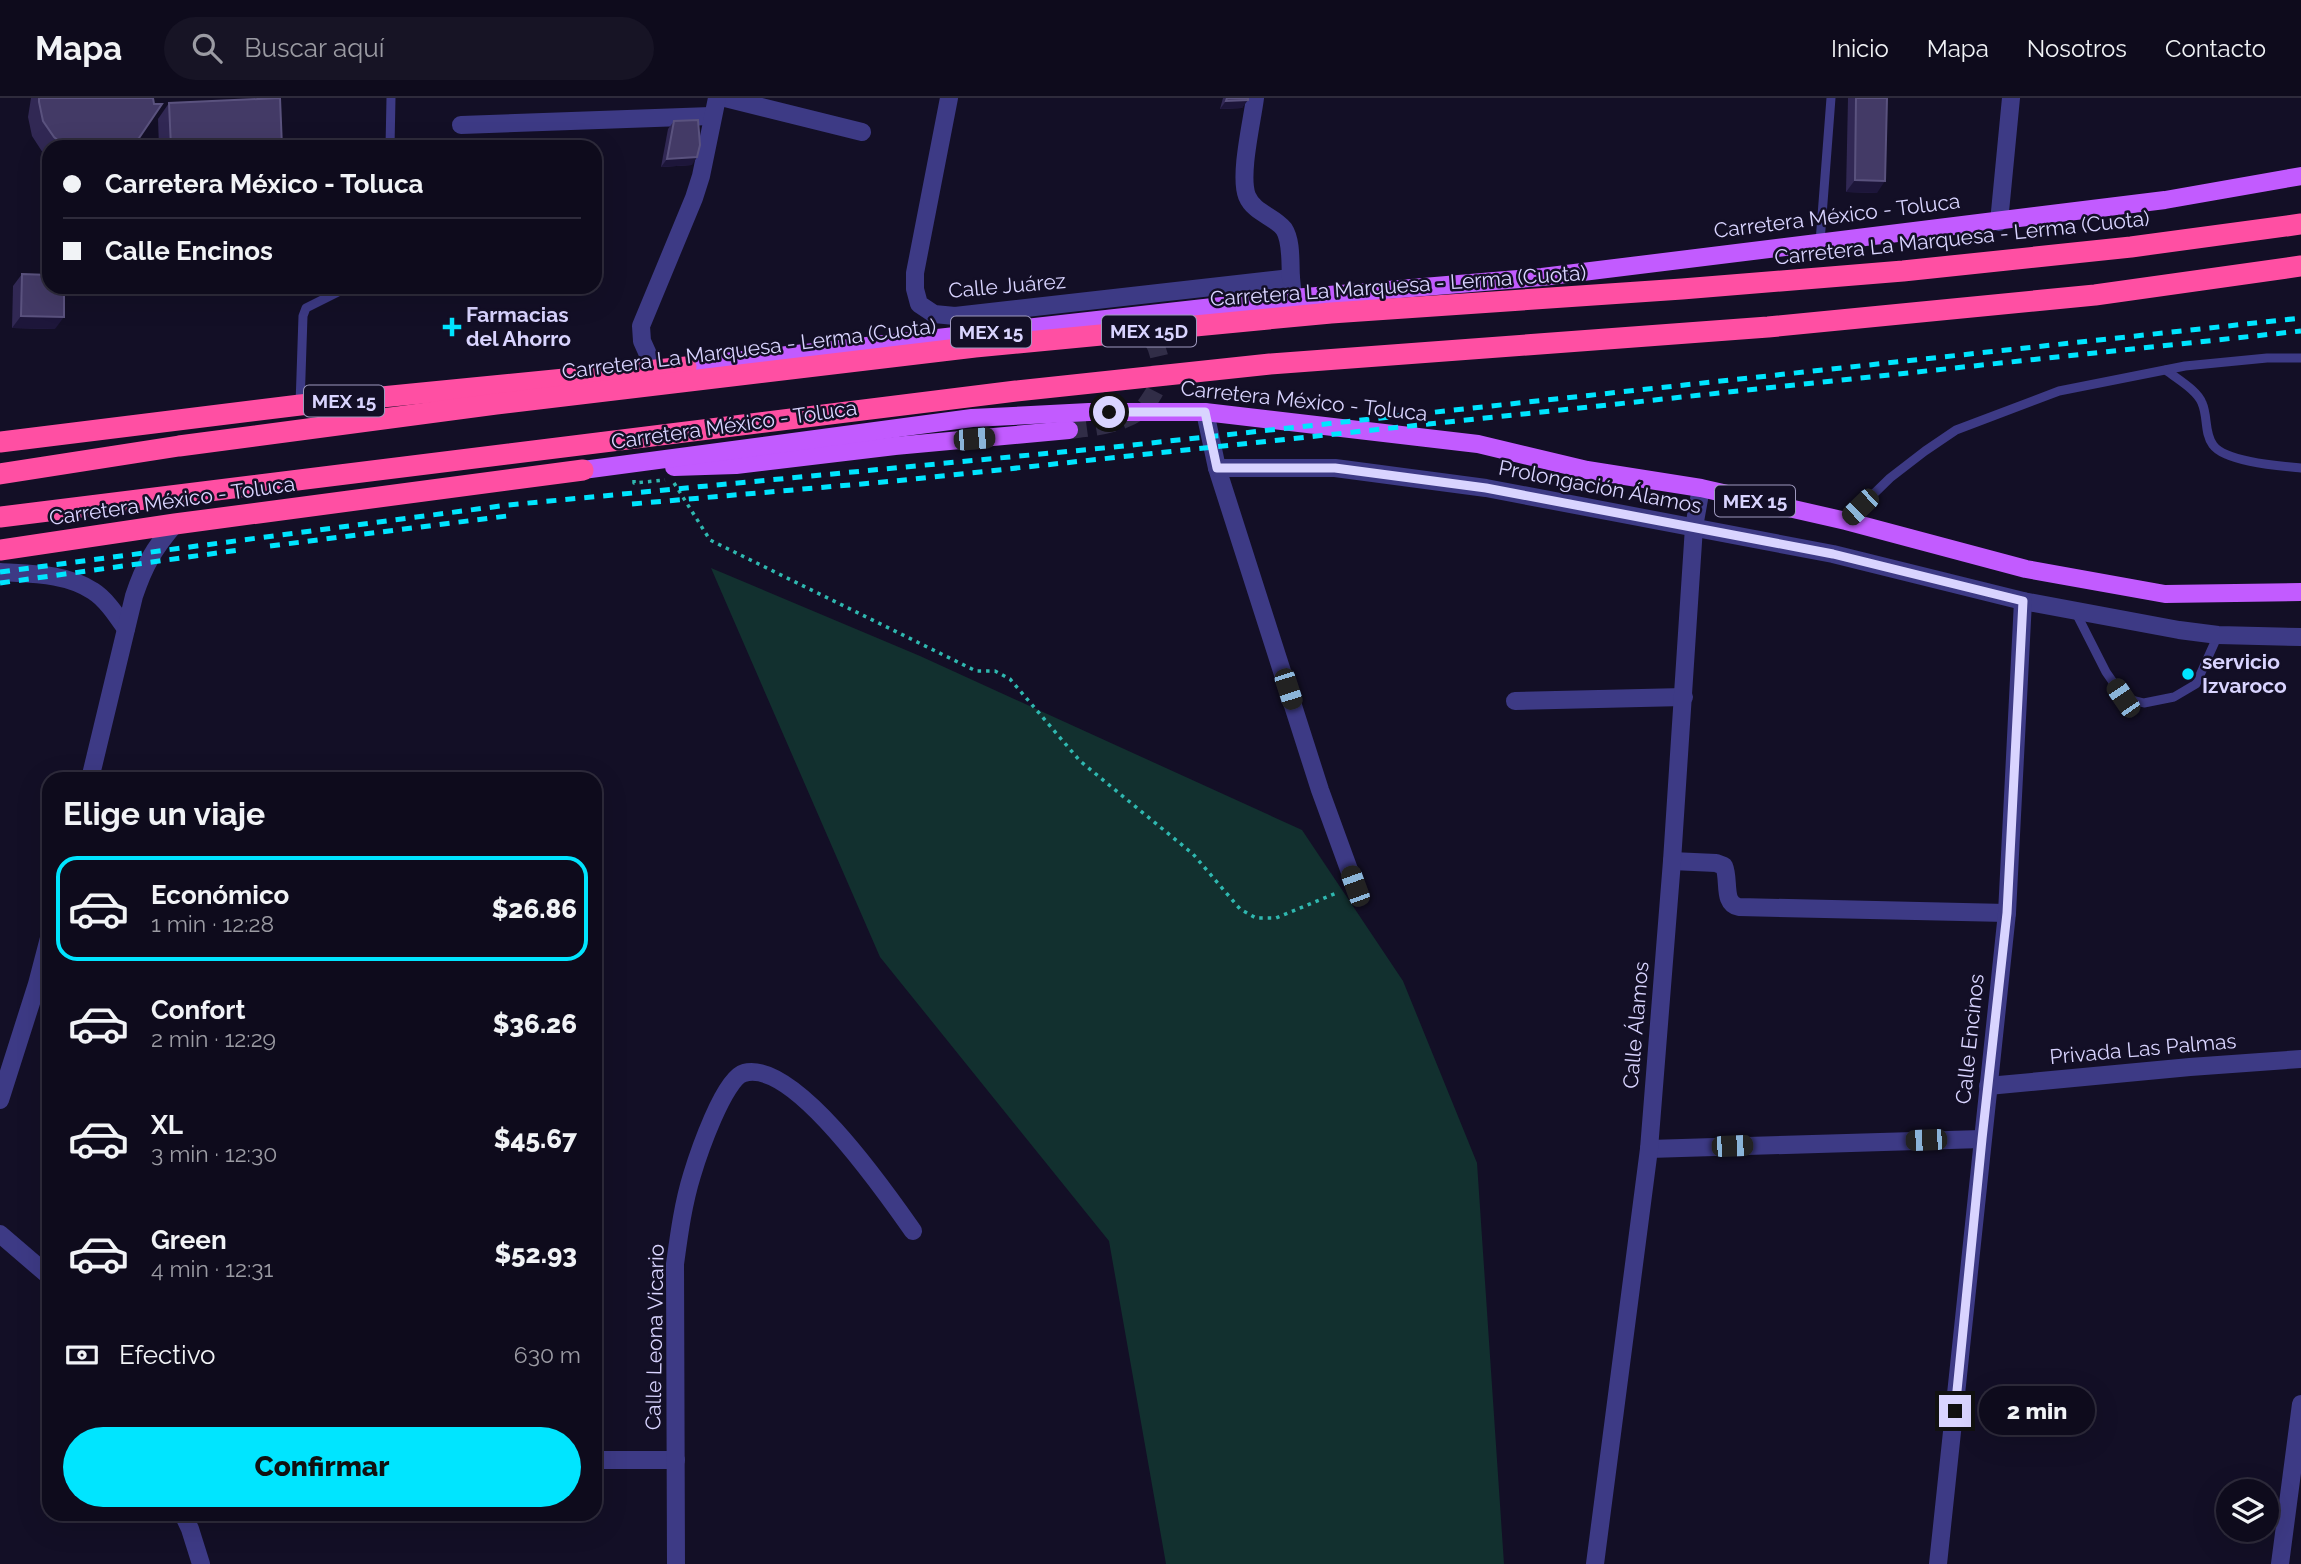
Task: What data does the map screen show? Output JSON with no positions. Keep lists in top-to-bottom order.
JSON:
{
  "streets": {
    "highway": [
      "Carretera México - Toluca",
      "Carretera La Marquesa - Lerma (Cuota)",
      "MEX 15D",
      "MEX 15"
    ],
    "street": [
      "Calle Juárez",
      "Prolongación Álamos",
      "Calle Álamos",
      "Calle Encinos",
      "Privada Las Palmas",
      "Calle Leona Vicario"
    ]
  },
  "crossings": [
    ["Carretera México - Toluca", "Calle Álamos"],
    ["Prolongación Álamos", "Calle Álamos"],
    ["Prolongación Álamos", "Calle Encinos"],
    ["Calle Encinos", "Privada Las Palmas"]
  ],
  "places": {
    "health": ["Farmacias del Ahorro"],
    "other": ["servicio Izvaroco"]
  },
  "page": {
    "header": "Mapa",
    "search": "Buscar aquí",
    "nav": [
      "Inicio",
      "Mapa",
      "Nosotros",
      "Contacto"
    ],
    "banner": ["Carretera México - Toluca", "Calle Encinos"],
    "heading": "Elige un viaje",
    "list": [
      {
        "name": "Económico",
        "note": "1 min · 12:28",
        "value": "$26.86"
      },
      {
        "name": "Confort",
        "note": "2 min · 12:29",
        "value": "$36.26"
      },
      {
        "name": "XL",
        "note": "3 min · 12:30",
        "value": "$45.67"
      },
      {
        "name": "Green",
        "note": "4 min · 12:31",
        "value": "$52.93"
      }
    ],
    "pay": ["Efectivo", "630 m"],
    "bubble": "2 min",
    "buttons": "Confirmar"
  }
}
